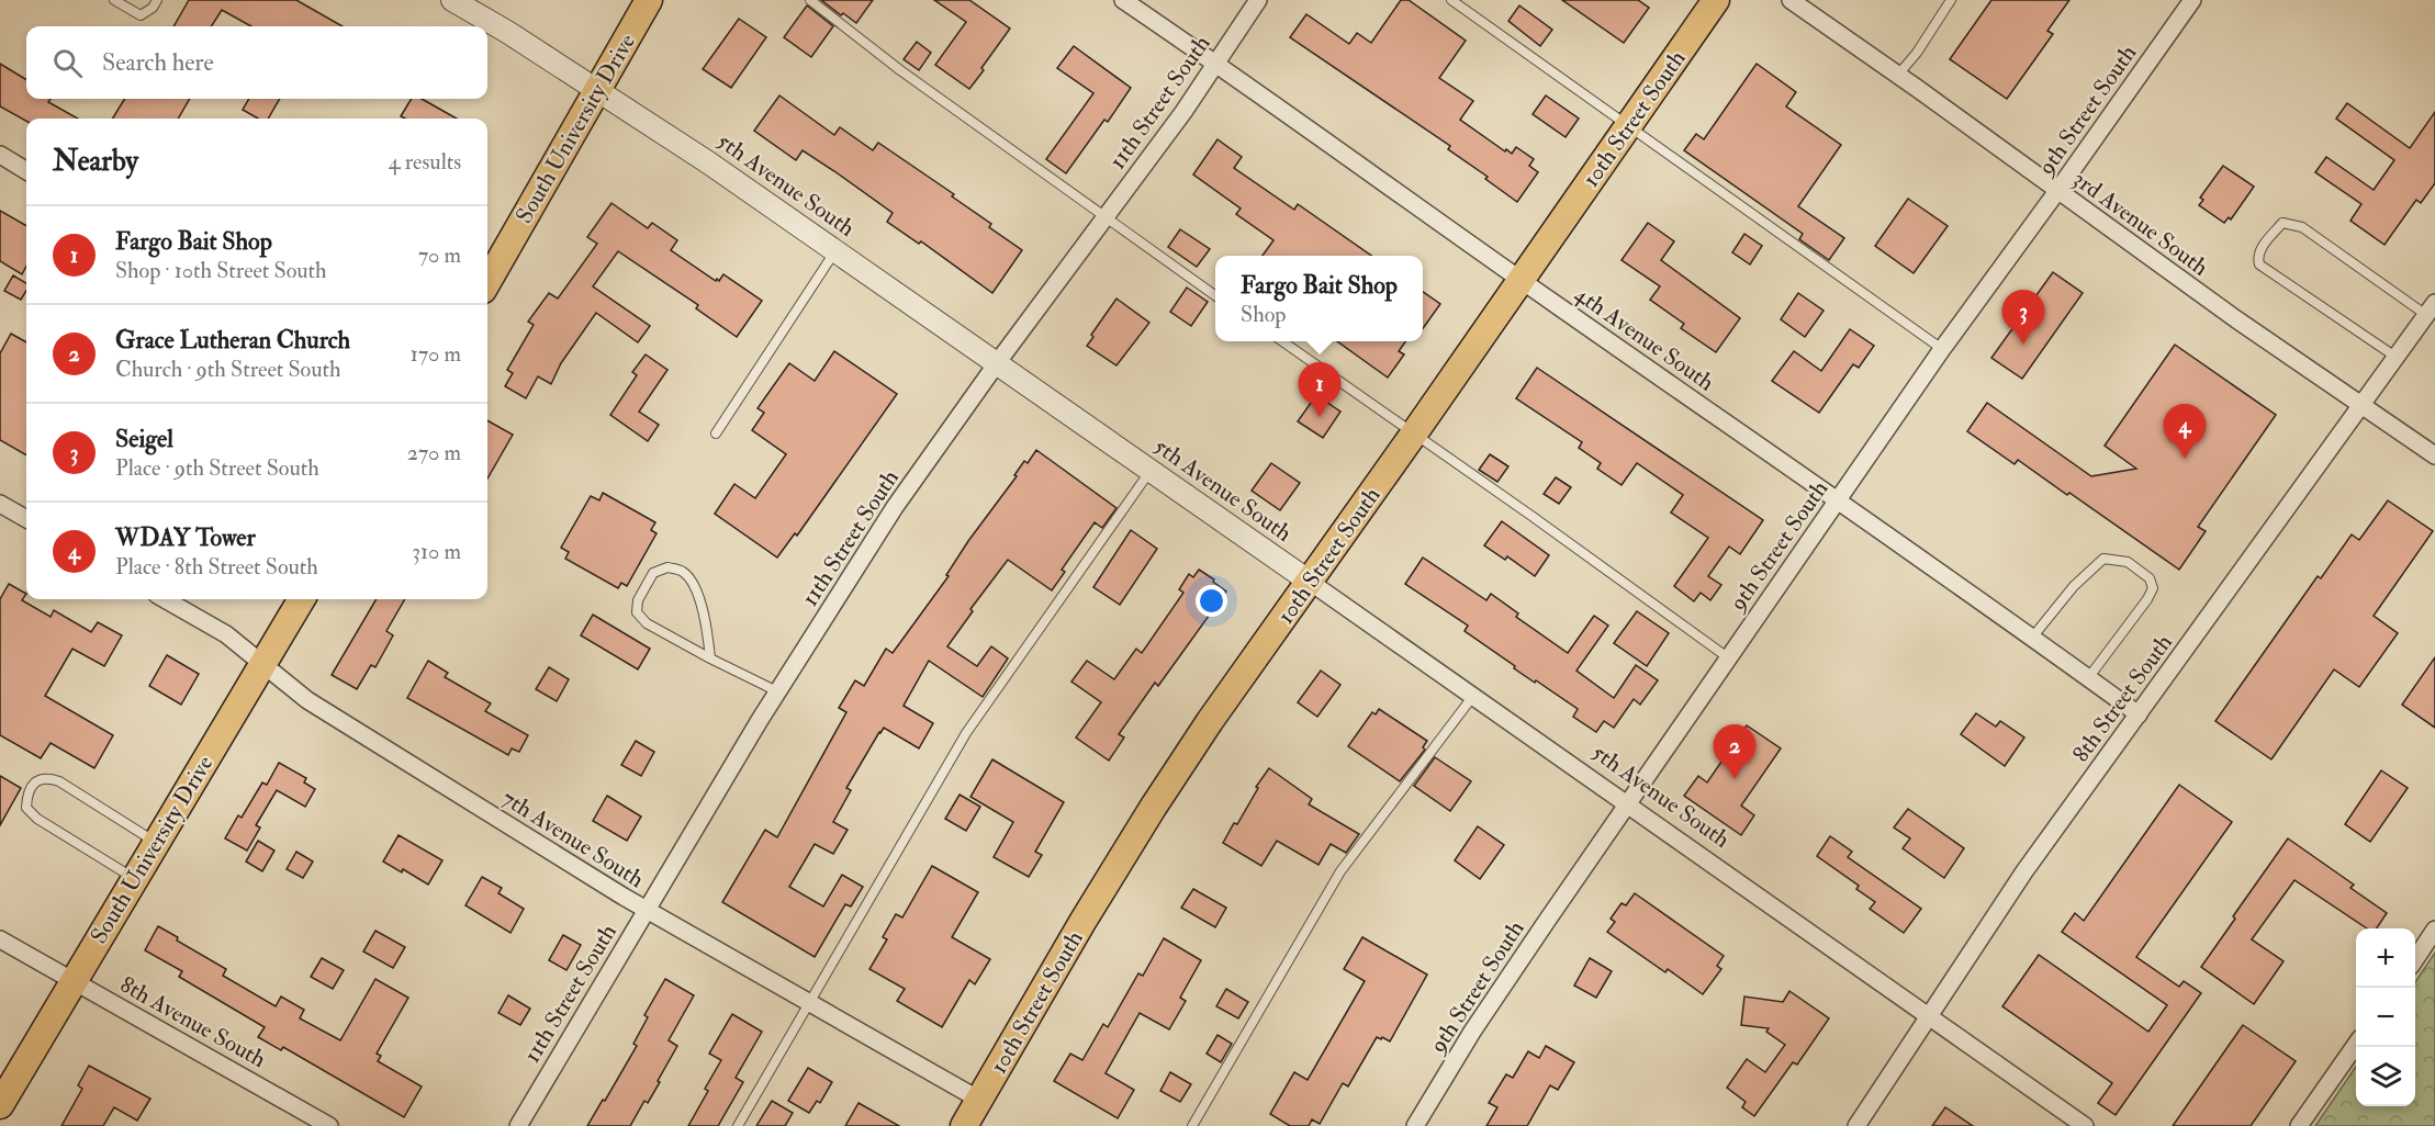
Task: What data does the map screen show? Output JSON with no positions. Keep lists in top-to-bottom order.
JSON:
{
  "streets": {
    "main road": ["10th Street South", "South University Drive"],
    "street": [
      "11th Street South",
      "9th Street South",
      "5th Avenue South",
      "3rd Avenue South",
      "4th Avenue South",
      "8th Street South",
      "7th Avenue South",
      "8th Avenue South"
    ]
  },
  "crossings": [
    ["11th Street South", "5th Avenue South"],
    ["11th Street South", "4th Avenue South"],
    ["11th Street South", "7th Avenue South"],
    ["9th Street South", "5th Avenue South"],
    ["9th Street South", "3rd Avenue South"],
    ["9th Street South", "4th Avenue South"],
    ["10th Street South", "5th Avenue South"],
    ["10th Street South", "4th Avenue South"],
    ["10th Street South", "7th Avenue South"],
    ["South University Drive", "5th Avenue South"],
    ["South University Drive", "7th Avenue South"],
    ["South University Drive", "8th Avenue South"],
    ["5th Avenue South", "8th Street South"],
    ["3rd Avenue South", "8th Street South"],
    ["4th Avenue South", "8th Street South"]
  ],
  "page": {
    "search": "Search here",
    "heading": ["Nearby", "4 results"],
    "list": [
      {
        "mark": "1",
        "name": "Fargo Bait Shop",
        "note": "Shop · 10th Street South",
        "value": "70 m"
      },
      {
        "mark": "2",
        "name": "Grace Lutheran Church",
        "note": "Church · 9th Street South",
        "value": "170 m"
      },
      {
        "mark": "3",
        "name": "Seigel",
        "note": "Place · 9th Street South",
        "value": "270 m"
      },
      {
        "mark": "4",
        "name": "WDAY Tower",
        "note": "Place · 8th Street South",
        "value": "310 m"
      }
    ],
    "popup": ["Fargo Bait Shop", "Shop"],
    "pins": [
      "3",
      "1",
      "4",
      "2"
    ],
    "map_buttons": ["+", "−"]
  }
}
